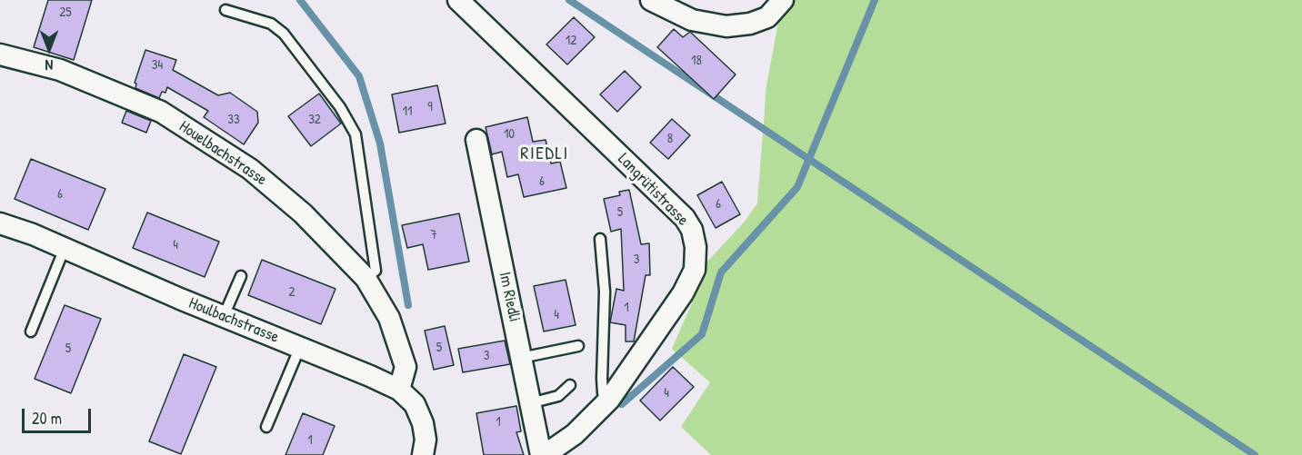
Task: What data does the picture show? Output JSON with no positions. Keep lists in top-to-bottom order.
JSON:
{
  "streets": {
    "street": [
      "Houelbachstrasse",
      "Langrütistrasse",
      "Im Riedli",
      "Houlbachstrasse"
    ]
  },
  "crossings": [
    ["Houelbachstrasse", "Houlbachstrasse"],
    ["Langrütistrasse", "Im Riedli"]
  ],
  "districts": ["RIEDLI"],
  "house_numbers": [
    "25",
    "12",
    "18",
    "34",
    "9",
    "11",
    "33",
    "32",
    "10",
    "8",
    "6",
    "6",
    "6",
    "5",
    "7",
    "4",
    "3",
    "2",
    "1",
    "4",
    "5",
    "5",
    "3",
    "4",
    "1",
    "1"
  ],
  "scale_bar": "20 m",
  "north": "bottom"
}
